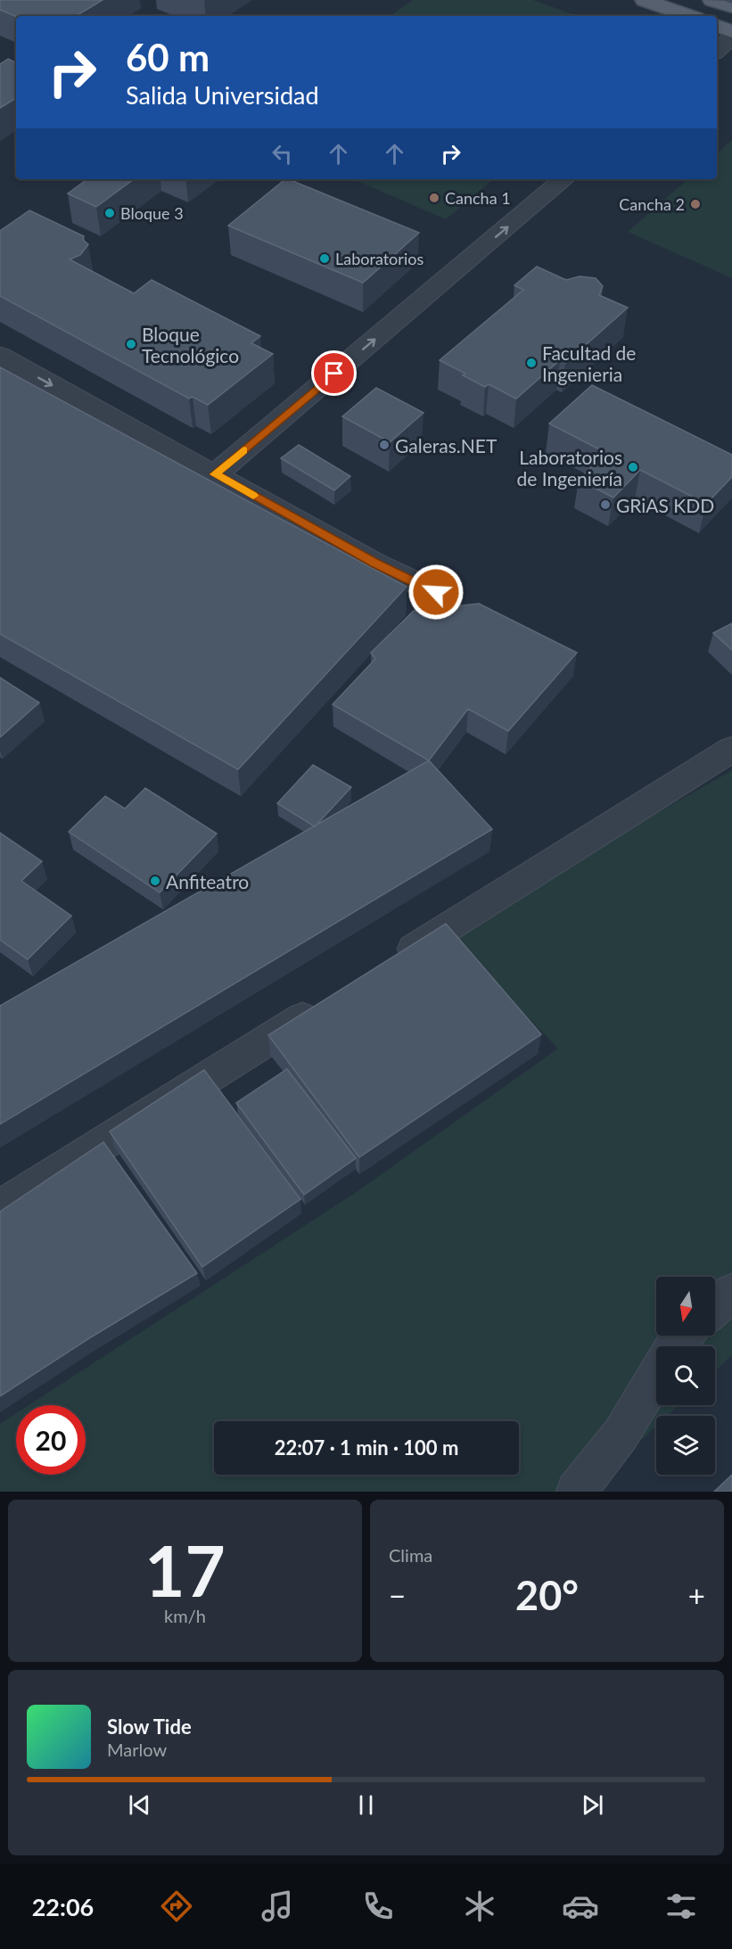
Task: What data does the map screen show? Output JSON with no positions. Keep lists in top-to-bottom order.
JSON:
{
  "places": [
    "Cancha 1",
    "Cancha 2",
    "Bloque 3",
    "Laboratorios",
    "Bloque Tecnológico",
    "Facultad de Ingenieria",
    "Galeras.NET",
    "Laboratorios de Ingeniería",
    "GRiAS KDD",
    "Anfiteatro"
  ],
  "north": "bottom",
  "page": {
    "turn": ["60 m", "Salida Universidad"],
    "limit": "20",
    "trip": "22:07 · 1 min · 100 m",
    "tile": [
      ["17", "km/h"],
      "Clima"
    ],
    "heat": ["−", "20°", "+"],
    "song": ["Slow Tide", "Marlow"],
    "tabs": "22:06"
  }
}
